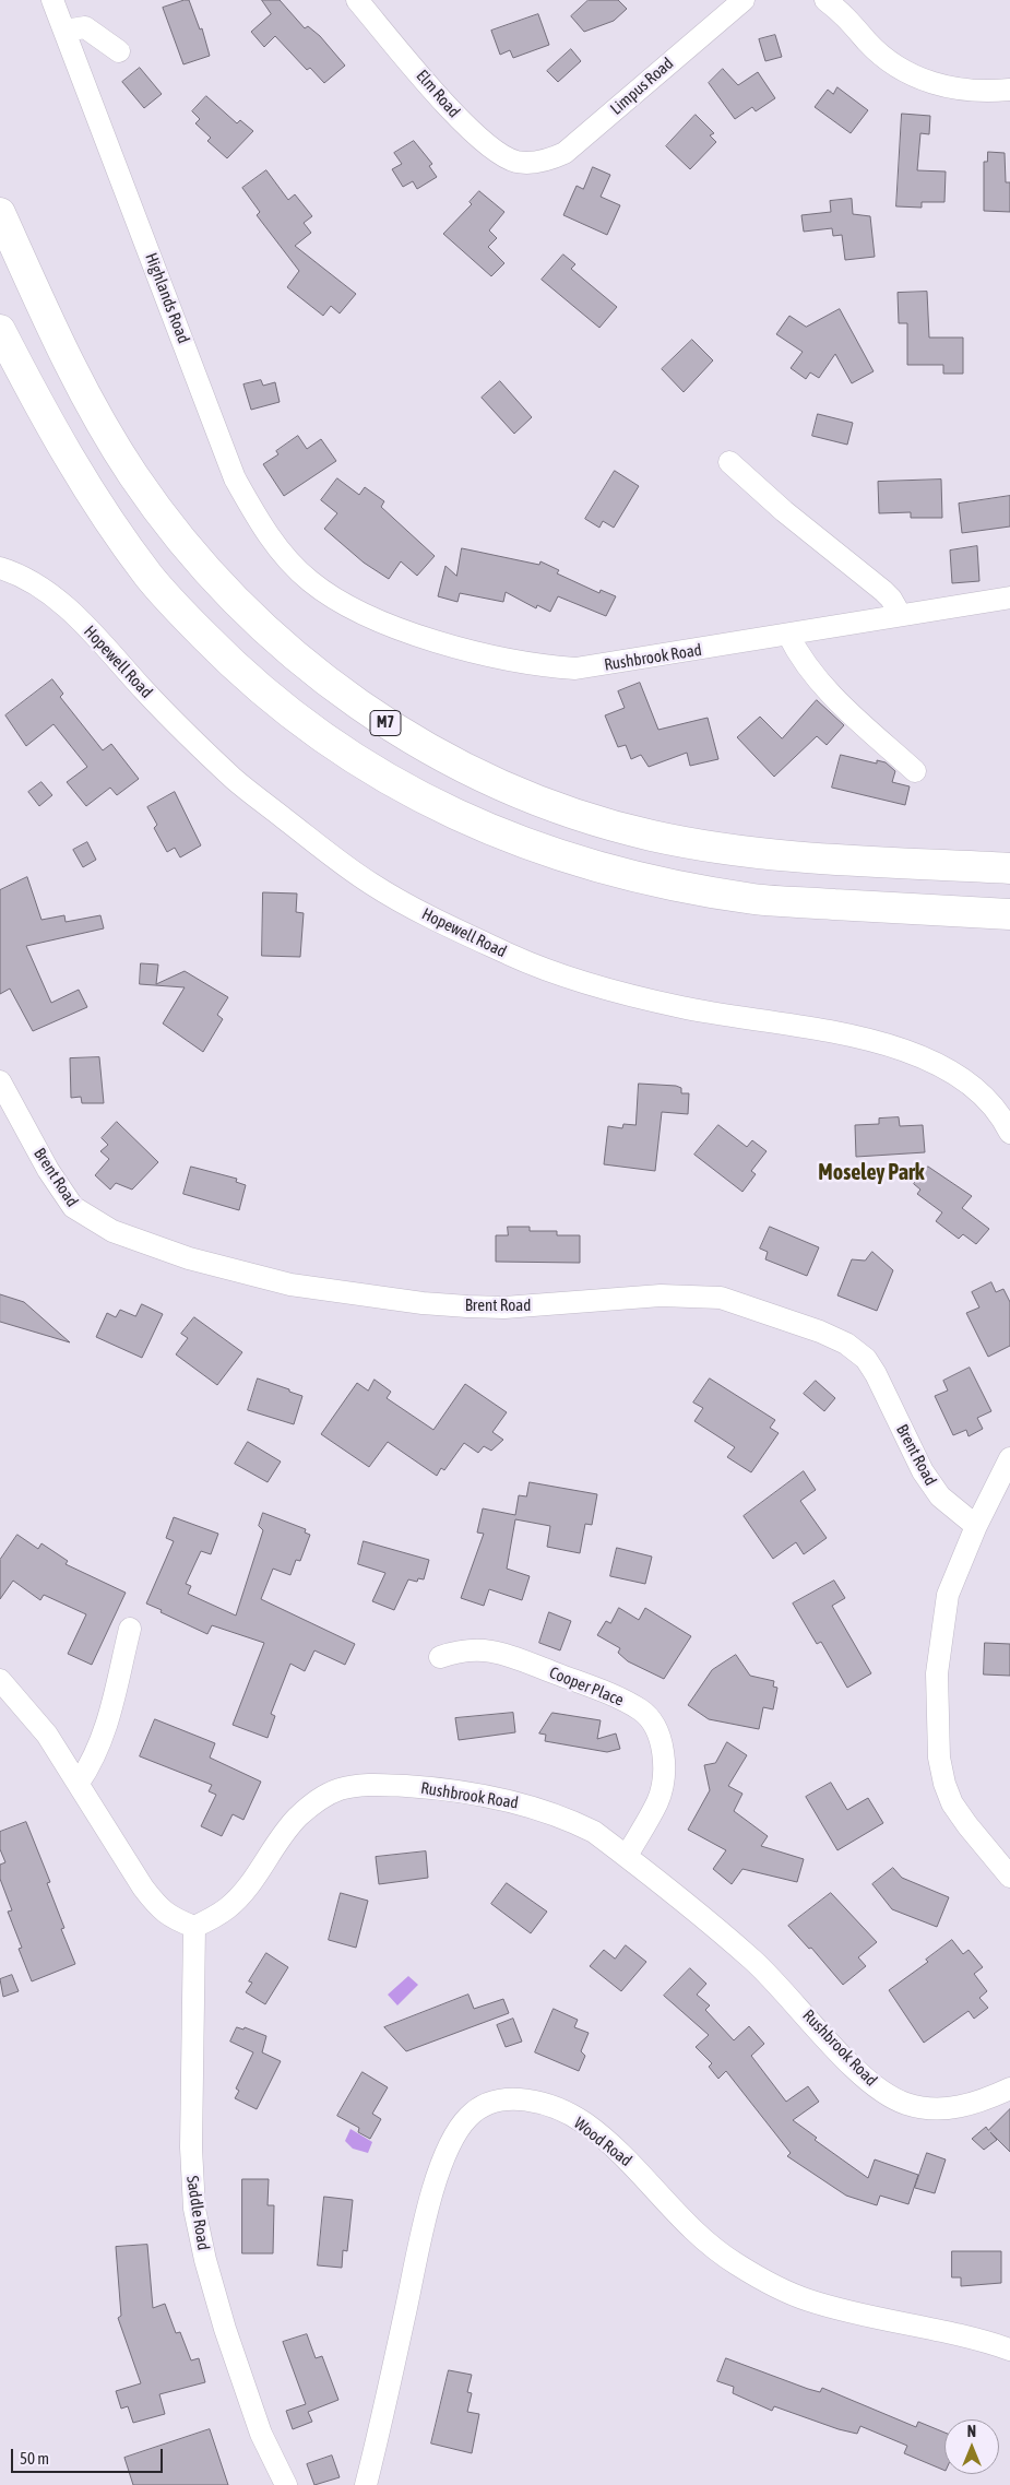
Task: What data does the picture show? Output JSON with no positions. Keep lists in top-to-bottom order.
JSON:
{
  "streets": {
    "highway": ["M7"],
    "street": [
      "Limpus Road",
      "Elm Road",
      "Highlands Road",
      "Rushbrook Road",
      "Hopewell Road",
      "Brent Road",
      "Cooper Place",
      "Wood Road",
      "Saddle Road"
    ]
  },
  "crossings": [
    ["Limpus Road", "Elm Road"],
    ["Highlands Road", "Rushbrook Road"],
    ["Rushbrook Road", "Cooper Place"],
    ["Rushbrook Road", "Saddle Road"]
  ],
  "districts": ["Moseley Park"],
  "scale_bar": "50 m",
  "north": "top"
}
